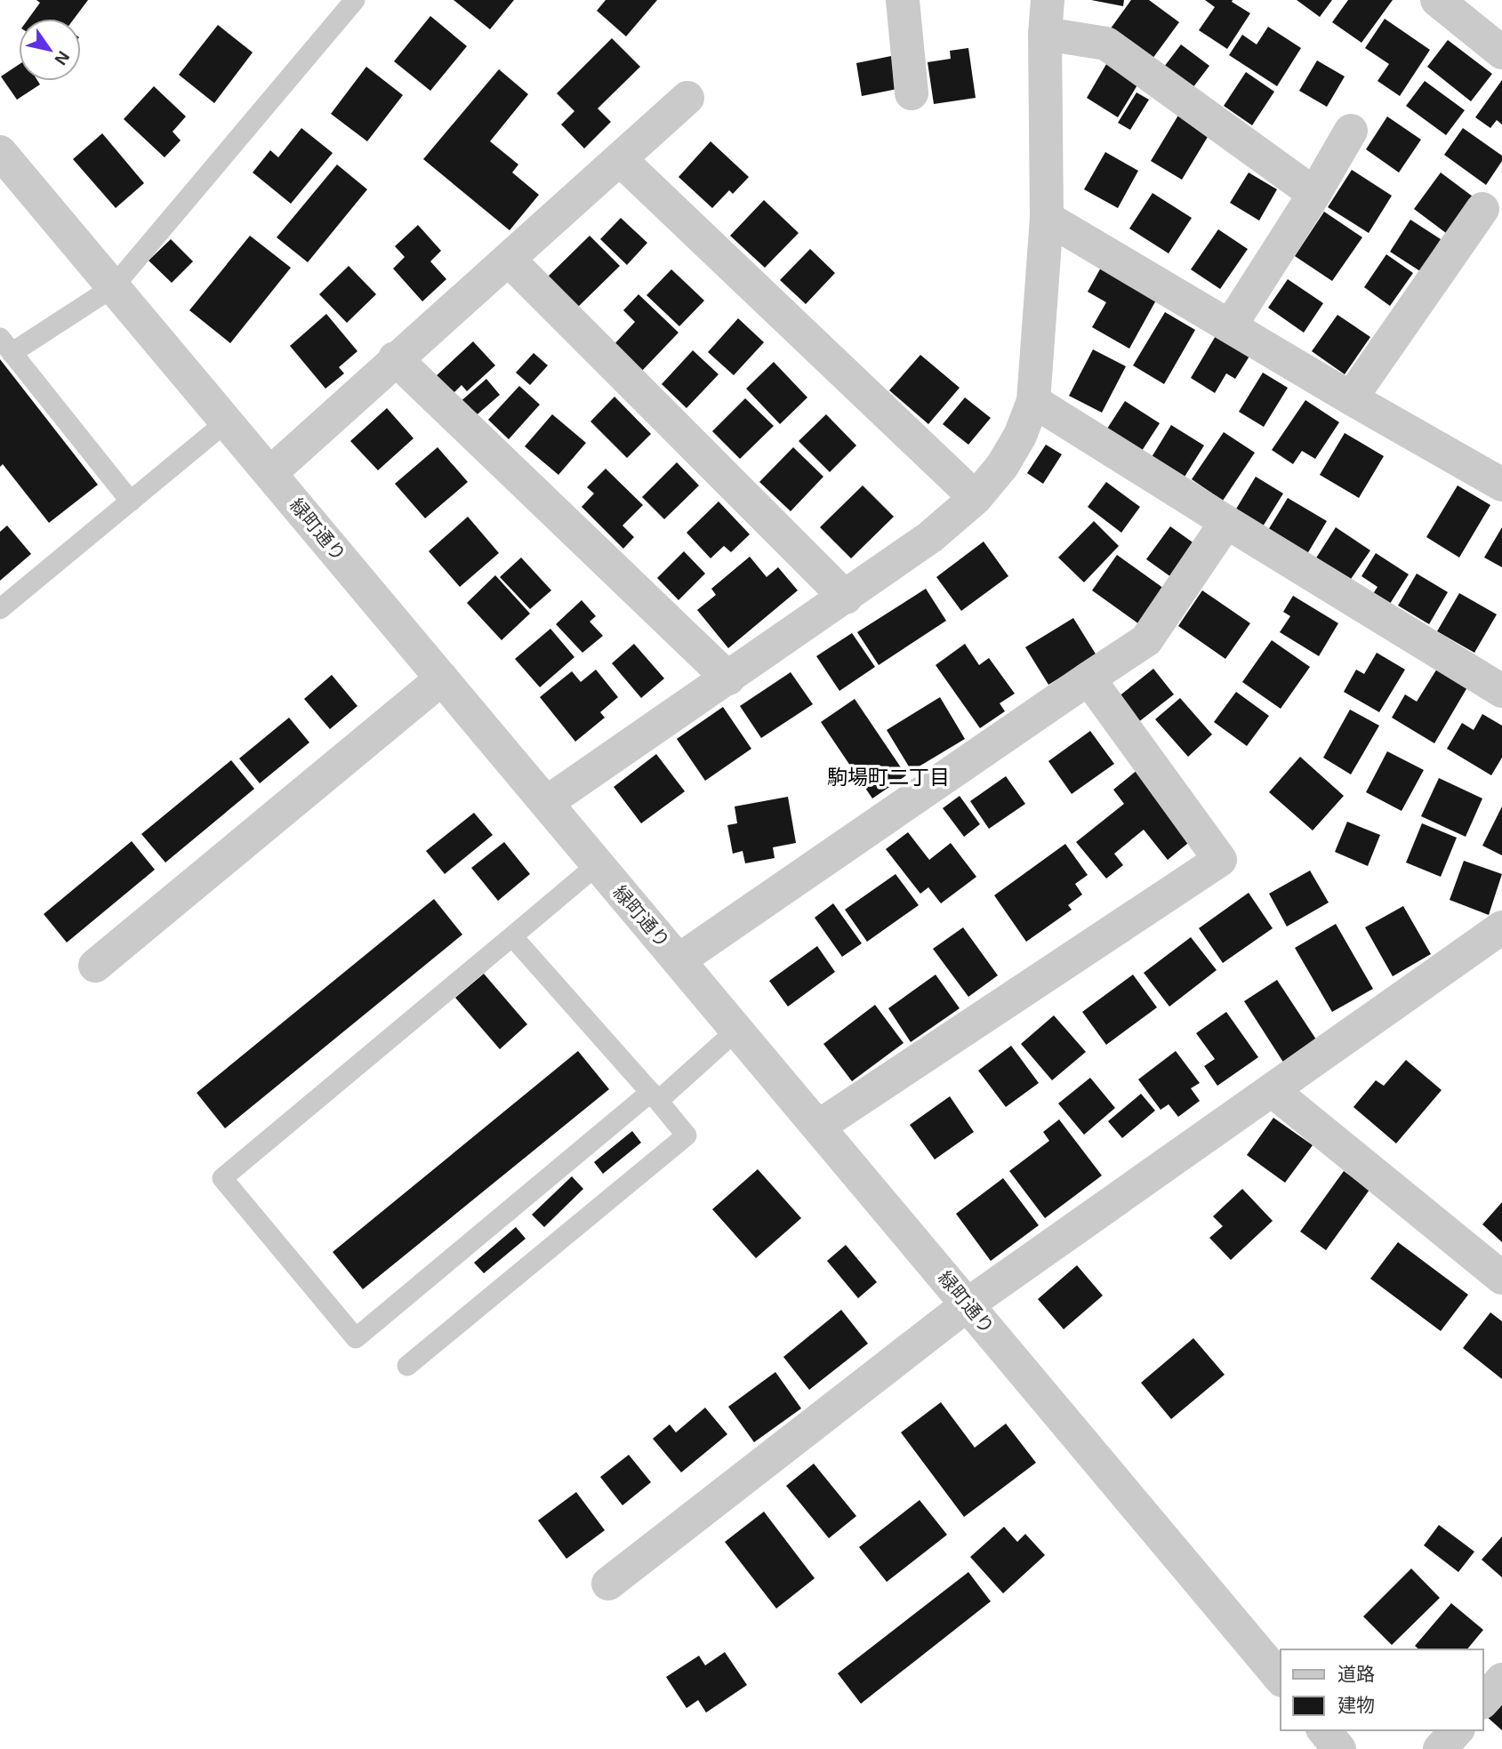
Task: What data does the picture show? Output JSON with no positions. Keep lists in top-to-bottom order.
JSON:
{
  "streets": {
    "street": ["緑町通り"]
  },
  "districts": ["駒場町二丁目"],
  "legend": ["道路", "建物"],
  "north": "bottom right"
}
